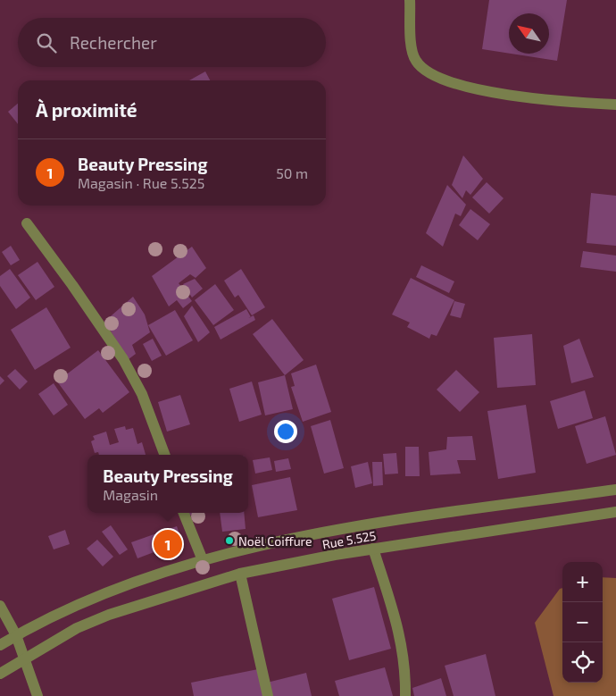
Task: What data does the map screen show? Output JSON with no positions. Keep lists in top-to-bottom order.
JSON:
{
  "streets": {
    "street": ["Rue 5.525"]
  },
  "places": ["Noël Coiffure"],
  "north": "top left",
  "page": {
    "search": "Rechercher",
    "heading": "À proximité",
    "list": [
      {
        "mark": "1",
        "name": "Beauty Pressing",
        "note": "Magasin · Rue 5.525",
        "value": "50 m"
      }
    ],
    "popup": ["Beauty Pressing", "Magasin"],
    "pins": "1",
    "map_buttons": ["+", "−"]
  }
}
